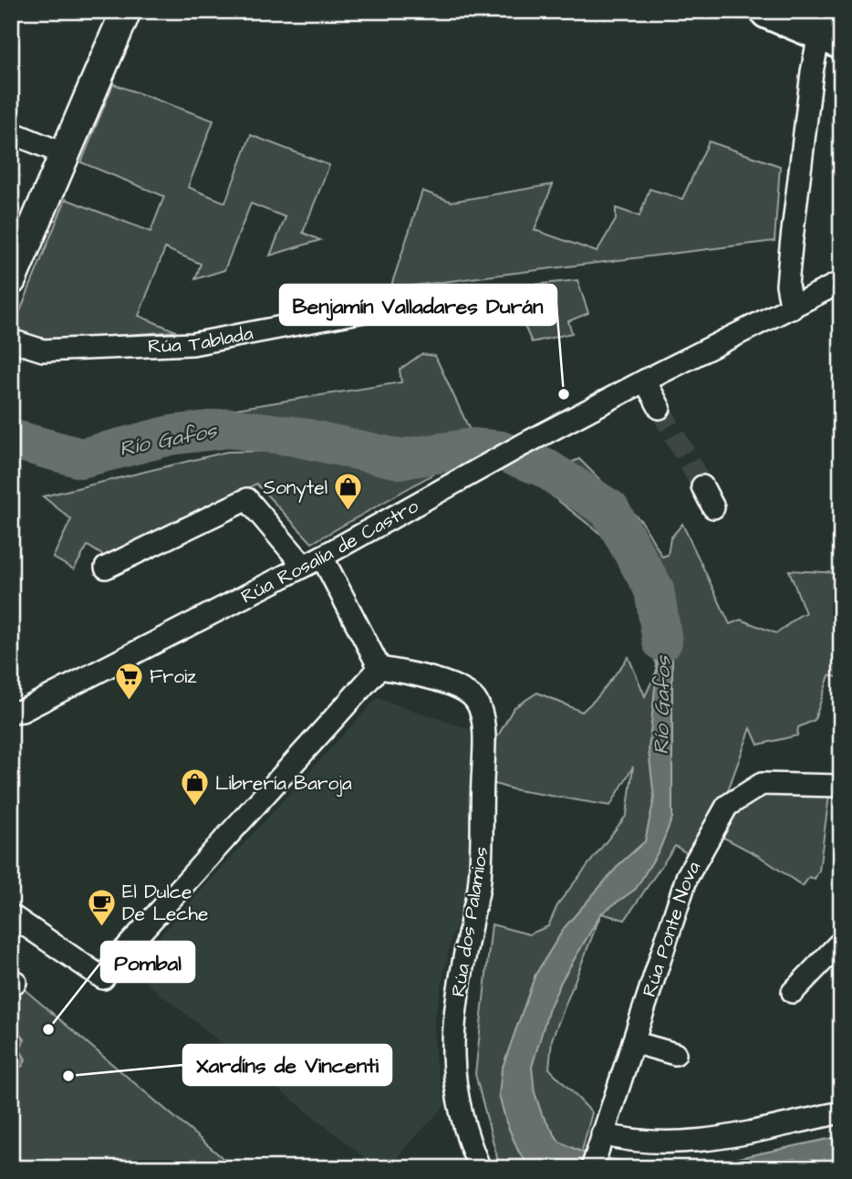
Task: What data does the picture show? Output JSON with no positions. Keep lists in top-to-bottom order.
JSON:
{
  "streets": {
    "street": [
      "Rúa Tablada",
      "Rúa Rosalía de Castro",
      "Rúa dos Palamios",
      "Rúa Ponte Nova"
    ]
  },
  "water": ["Río Gafos"],
  "places": {
    "other": ["Benjamín Valladares Durán", "Pombal", "Xardíns de Vincenti"],
    "shop": ["Sonytel", "Librería Baroja"],
    "supermarket": ["Froiz"],
    "cafe": ["El Dulce De Leche"]
  }
}
